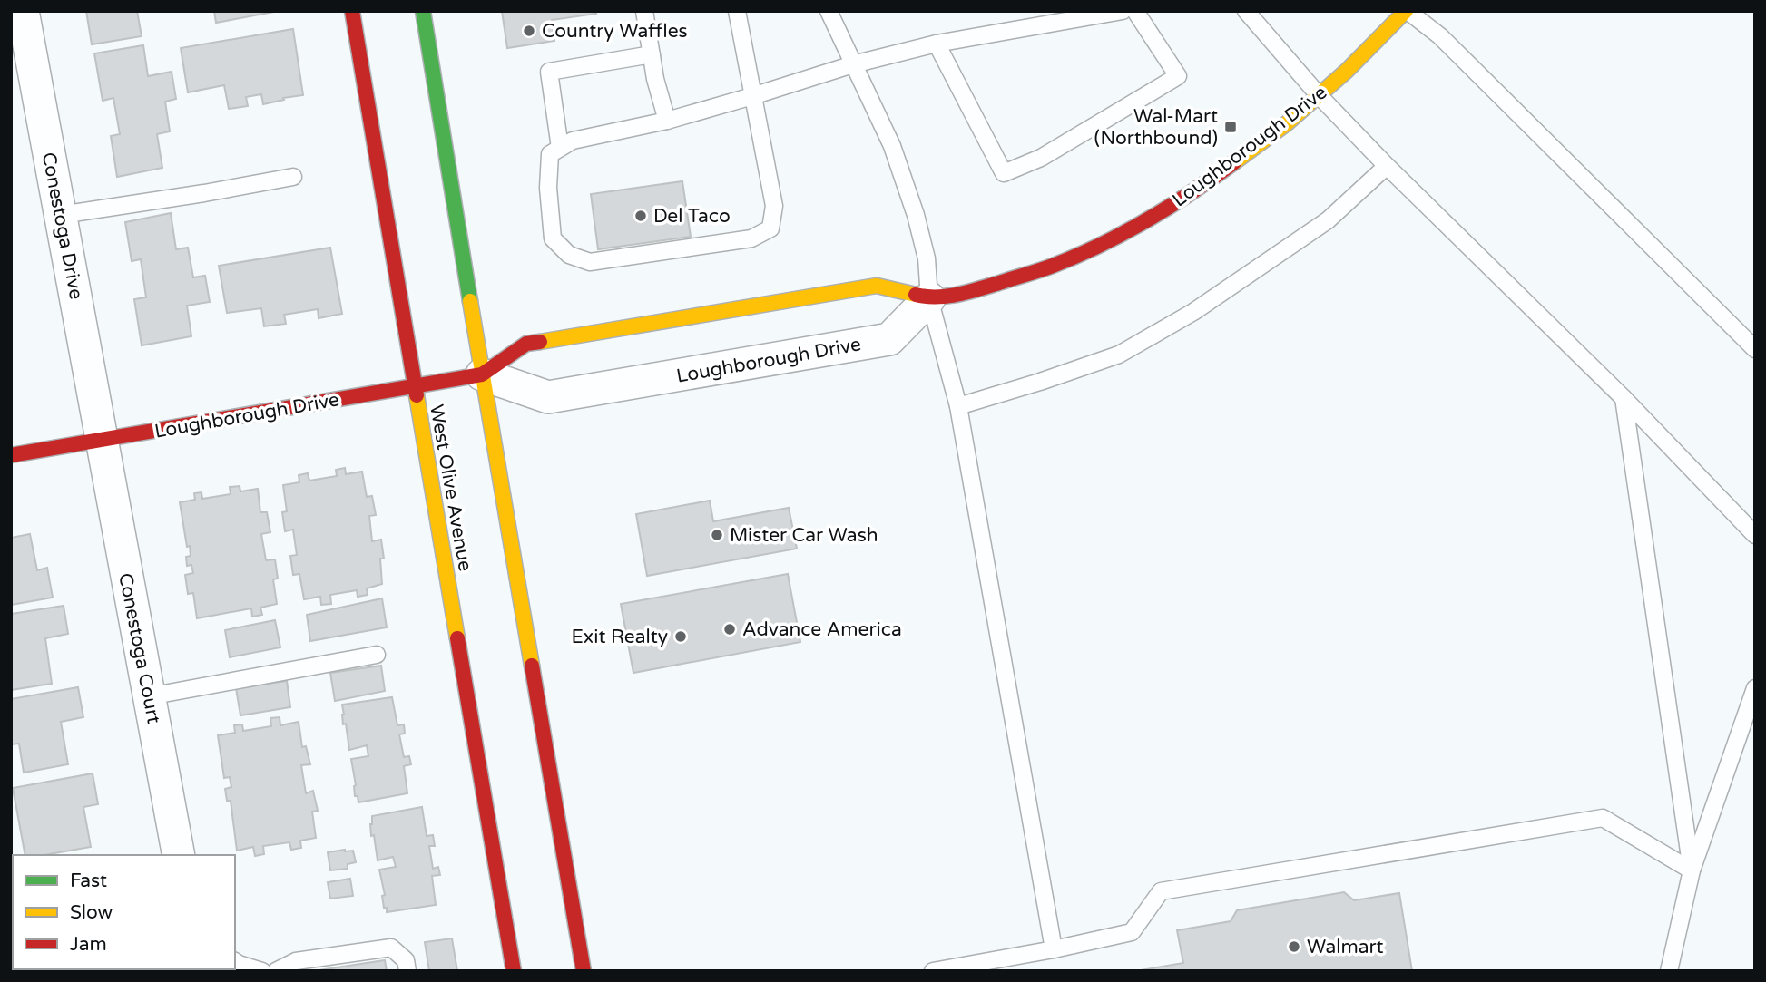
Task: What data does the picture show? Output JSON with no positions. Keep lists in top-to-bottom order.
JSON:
{
  "streets": {
    "main road": ["Loughborough Drive", "West Olive Avenue"],
    "street": ["Conestoga Drive", "Conestoga Court"]
  },
  "crossings": [
    ["Loughborough Drive", "Conestoga Drive"],
    ["Loughborough Drive", "West Olive Avenue"],
    ["Loughborough Drive", "Conestoga Court"],
    ["Conestoga Drive", "Conestoga Court"]
  ],
  "places": {
    "other": [
      "Country Waffles",
      "Del Taco",
      "Mister Car Wash",
      "Advance America",
      "Exit Realty",
      "Walmart"
    ],
    "transit": ["Wal-Mart (Northbound)"]
  },
  "legend": ["Fast", "Slow", "Jam"]
}
